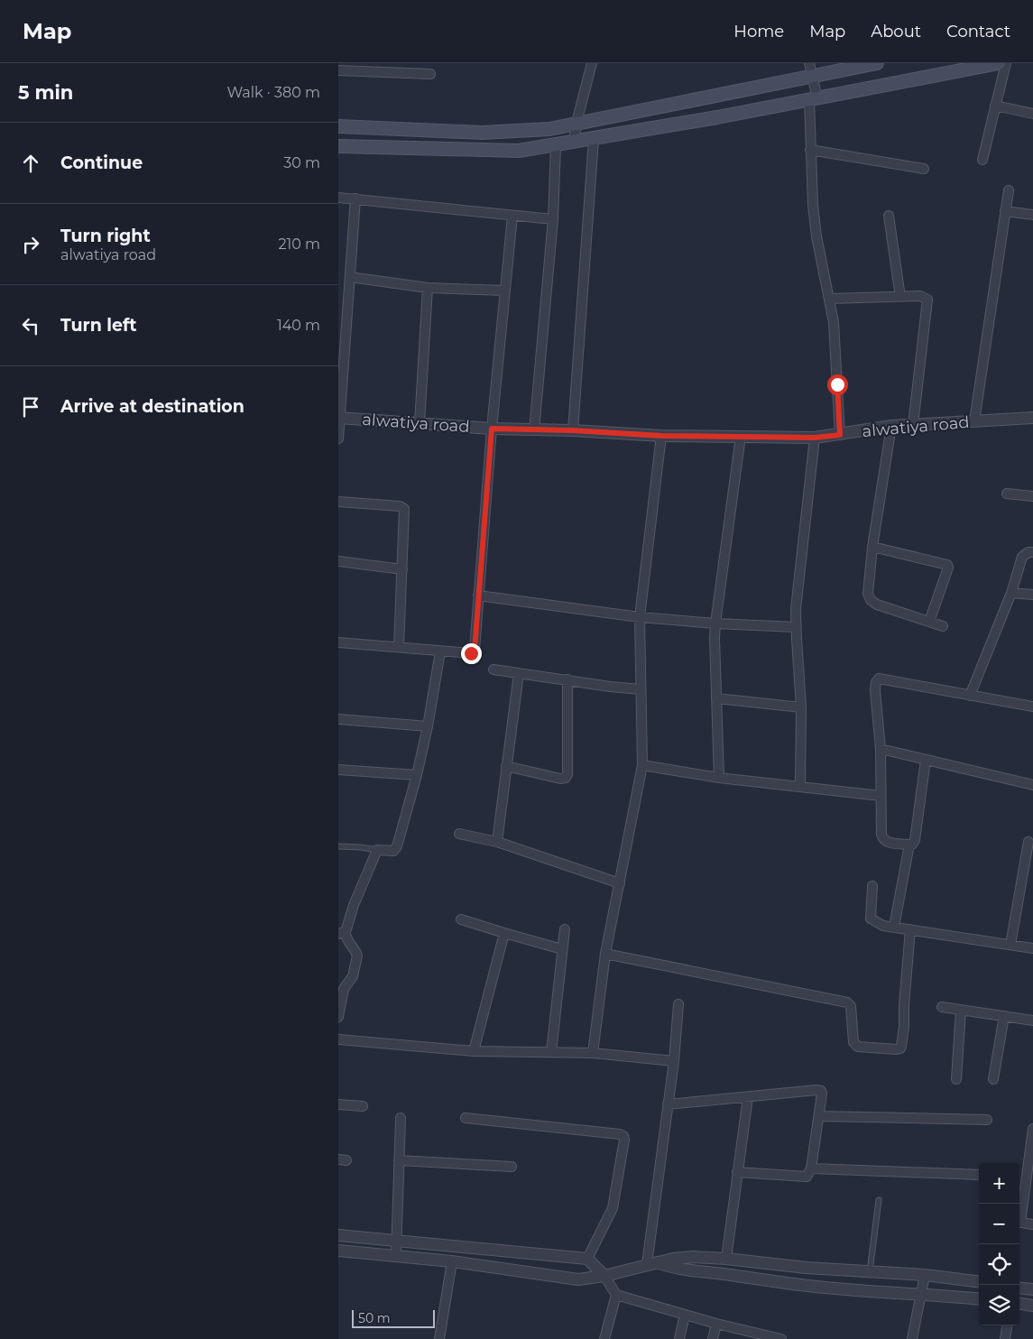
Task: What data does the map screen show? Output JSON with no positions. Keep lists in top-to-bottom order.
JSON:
{
  "streets": {
    "street": ["alwatiya road"]
  },
  "scale_bar": "50 m",
  "page": {
    "header": "Map",
    "nav": [
      "Home",
      "Map",
      "About",
      "Contact"
    ],
    "heading": ["5 min", "Walk · 380 m"],
    "list": [
      ["Continue", "30 m"],
      ["Turn right", "alwatiya road", "210 m"],
      ["Turn left", "140 m"],
      "Arrive at destination"
    ],
    "map_buttons": ["+", "−"],
    "scale": "50 m"
  }
}
